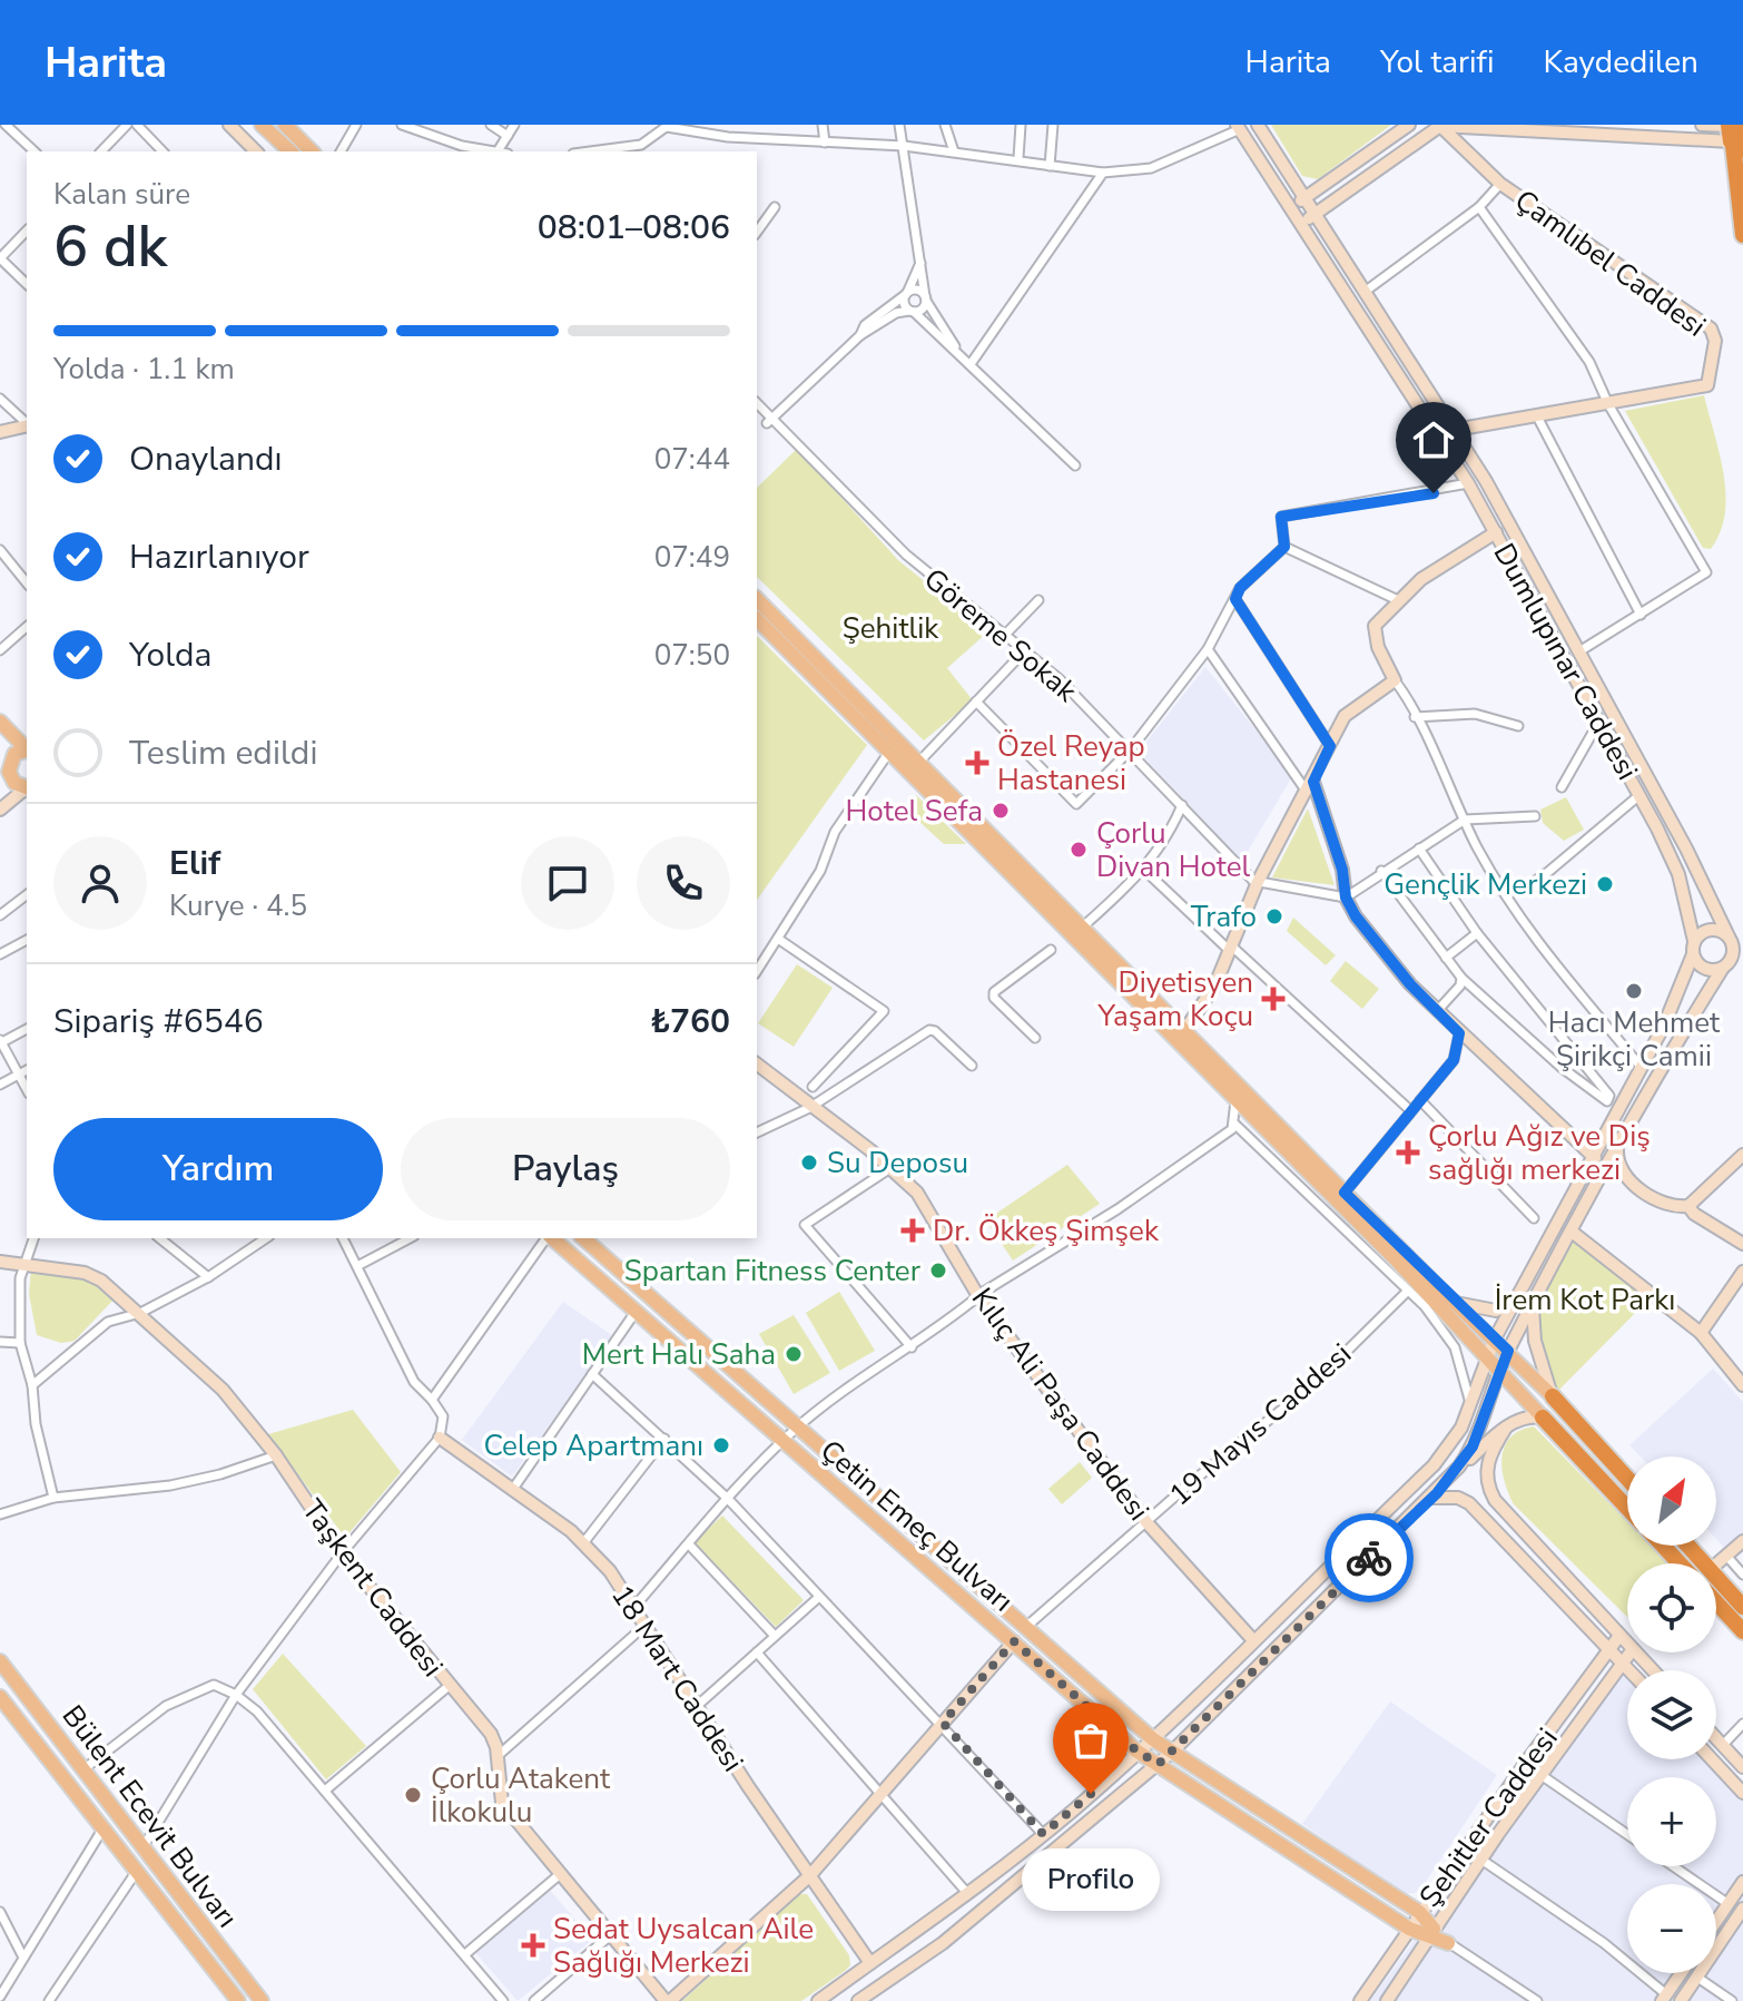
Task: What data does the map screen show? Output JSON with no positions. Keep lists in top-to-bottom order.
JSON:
{
  "streets": {
    "main road": ["Çetin Emeç Bulvarı", "Bülent Ecevit Bulvarı"],
    "street": [
      "Çamlıbel Caddesi",
      "Göreme Sokak",
      "Dumlupınar Caddesi",
      "Kılıç Ali Paşa Caddesi",
      "19 Mayıs Caddesi",
      "Taşkent Caddesi",
      "18 Mart Caddesi",
      "Şehitler Caddesi"
    ]
  },
  "crossings": [
    ["Çamlıbel Caddesi", "Dumlupınar Caddesi"],
    ["Kılıç Ali Paşa Caddesi", "19 Mayıs Caddesi"],
    ["19 Mayıs Caddesi", "Çetin Emeç Bulvarı"],
    ["Çetin Emeç Bulvarı", "Şehitler Caddesi"]
  ],
  "parks": ["Şehitlik", "İrem Kot Parkı"],
  "places": {
    "health": [
      "Özel Reyap Hastanesi",
      "Diyetisyen Yaşam Koçu",
      "Çorlu Ağız ve Diş sağlığı merkezi",
      "Dr. Ökkeş Şimşek",
      "Sedat Uysalcan Aile Sağlığı Merkezi"
    ],
    "other": [
      "Hotel Sefa",
      "Çorlu Divan Hotel",
      "Gençlik Merkezi",
      "Trafo",
      "Hacı Mehmet Şirikçi Camii",
      "Su Deposu",
      "Spartan Fitness Center",
      "Mert Halı Saha",
      "Celep Apartmanı",
      "Profilo",
      "Çorlu Atakent İlkokulu"
    ]
  },
  "north": "top right",
  "page": {
    "header": "Harita",
    "nav": ["Harita", "Yol tarifi", "Kaydedilen"],
    "heading": ["6 dk", "Kalan süre", "08:01–08:06"],
    "panel": [
      "Elif",
      "Kurye · 4.5",
      "Sipariş #6546",
      "₺760"
    ],
    "bar": "Yolda · 1.1 km",
    "list": [
      ["Onaylandı", "07:44"],
      ["Hazırlanıyor", "07:49"],
      ["Yolda", "07:50"],
      "Teslim edildi"
    ],
    "buttons": ["Yardım", "Paylaş"],
    "map_buttons": ["+", "−"],
    "bubble": "Profilo"
  }
}
